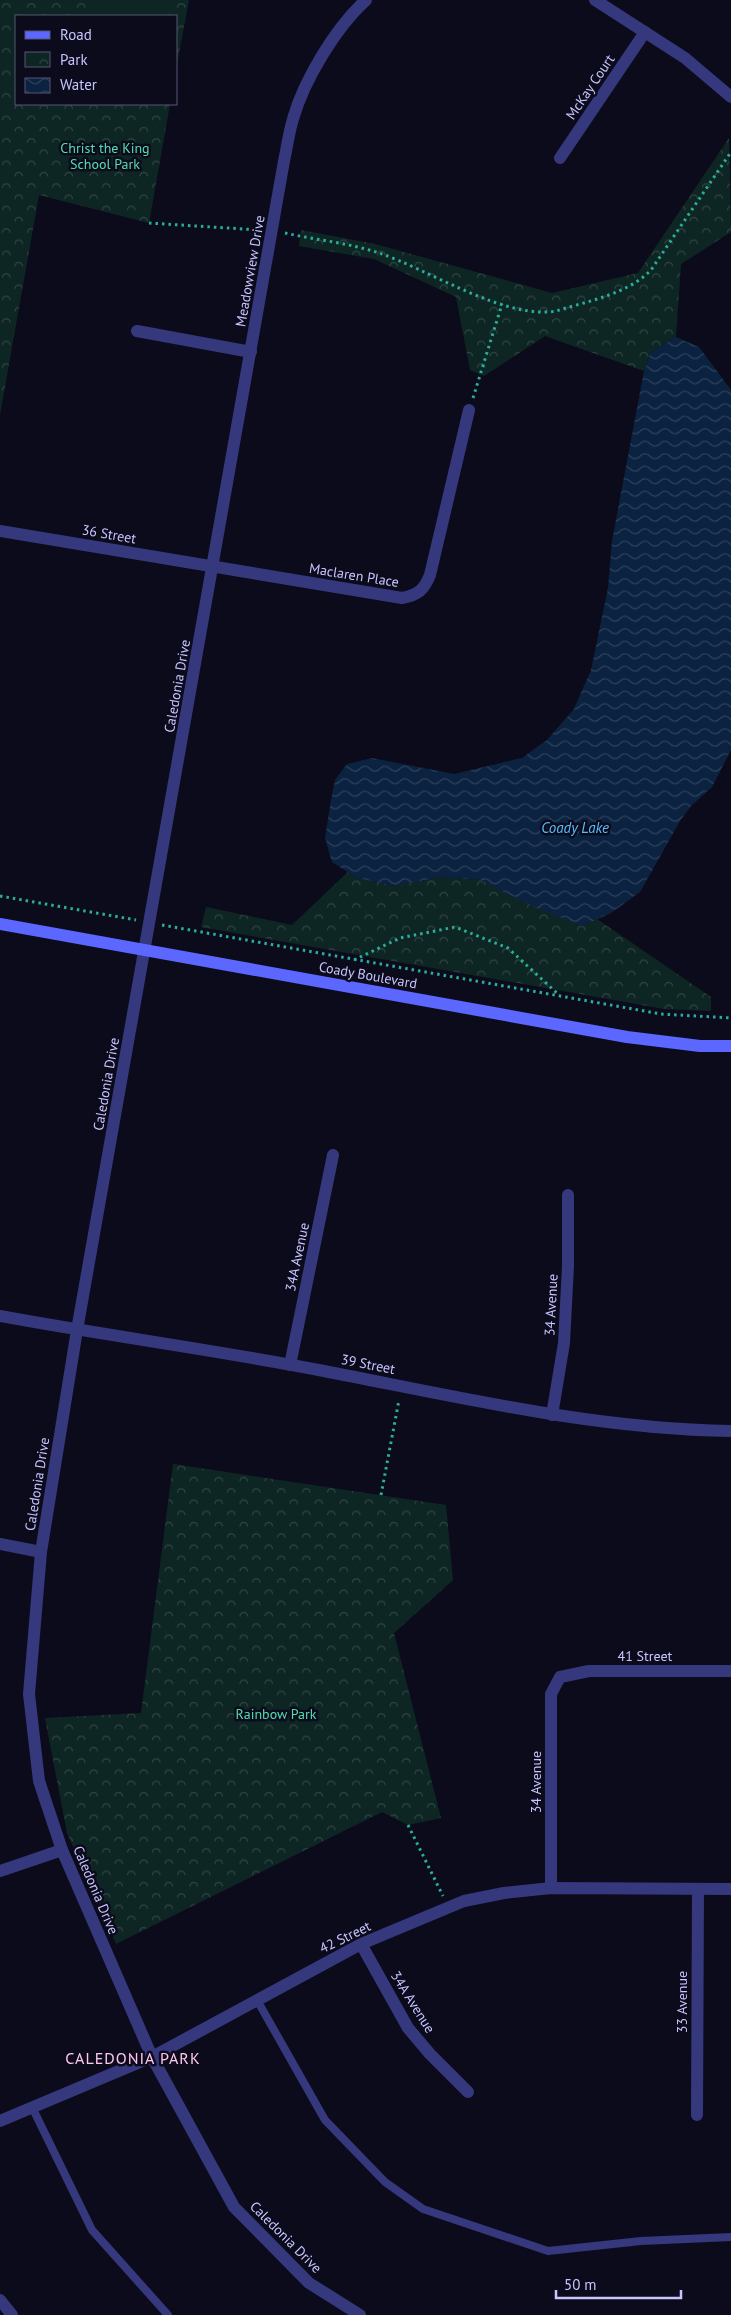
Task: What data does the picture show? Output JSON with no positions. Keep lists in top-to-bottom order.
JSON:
{
  "streets": {
    "main road": ["Coady Boulevard"],
    "street": [
      "McKay Court",
      "Meadowview Drive",
      "36 Street",
      "Maclaren Place",
      "Caledonia Drive",
      "34A Avenue",
      "34 Avenue",
      "39 Street",
      "41 Street",
      "42 Street",
      "33 Avenue"
    ]
  },
  "crossings": [
    ["Meadowview Drive", "36 Street"],
    ["Meadowview Drive", "Maclaren Place"],
    ["Meadowview Drive", "Caledonia Drive"],
    ["36 Street", "Maclaren Place"],
    ["36 Street", "Caledonia Drive"],
    ["Maclaren Place", "Caledonia Drive"],
    ["Caledonia Drive", "Coady Boulevard"],
    ["Caledonia Drive", "39 Street"],
    ["Caledonia Drive", "42 Street"],
    ["34A Avenue", "39 Street"],
    ["34A Avenue", "42 Street"],
    ["34 Avenue", "39 Street"],
    ["34 Avenue", "41 Street"],
    ["34 Avenue", "42 Street"],
    ["42 Street", "33 Avenue"]
  ],
  "districts": ["CALEDONIA PARK"],
  "water": ["Coady Lake"],
  "parks": ["Christ the King School Park", "Rainbow Park"],
  "legend": ["Road", "Park", "Water"],
  "scale_bar": "50 m"
}
